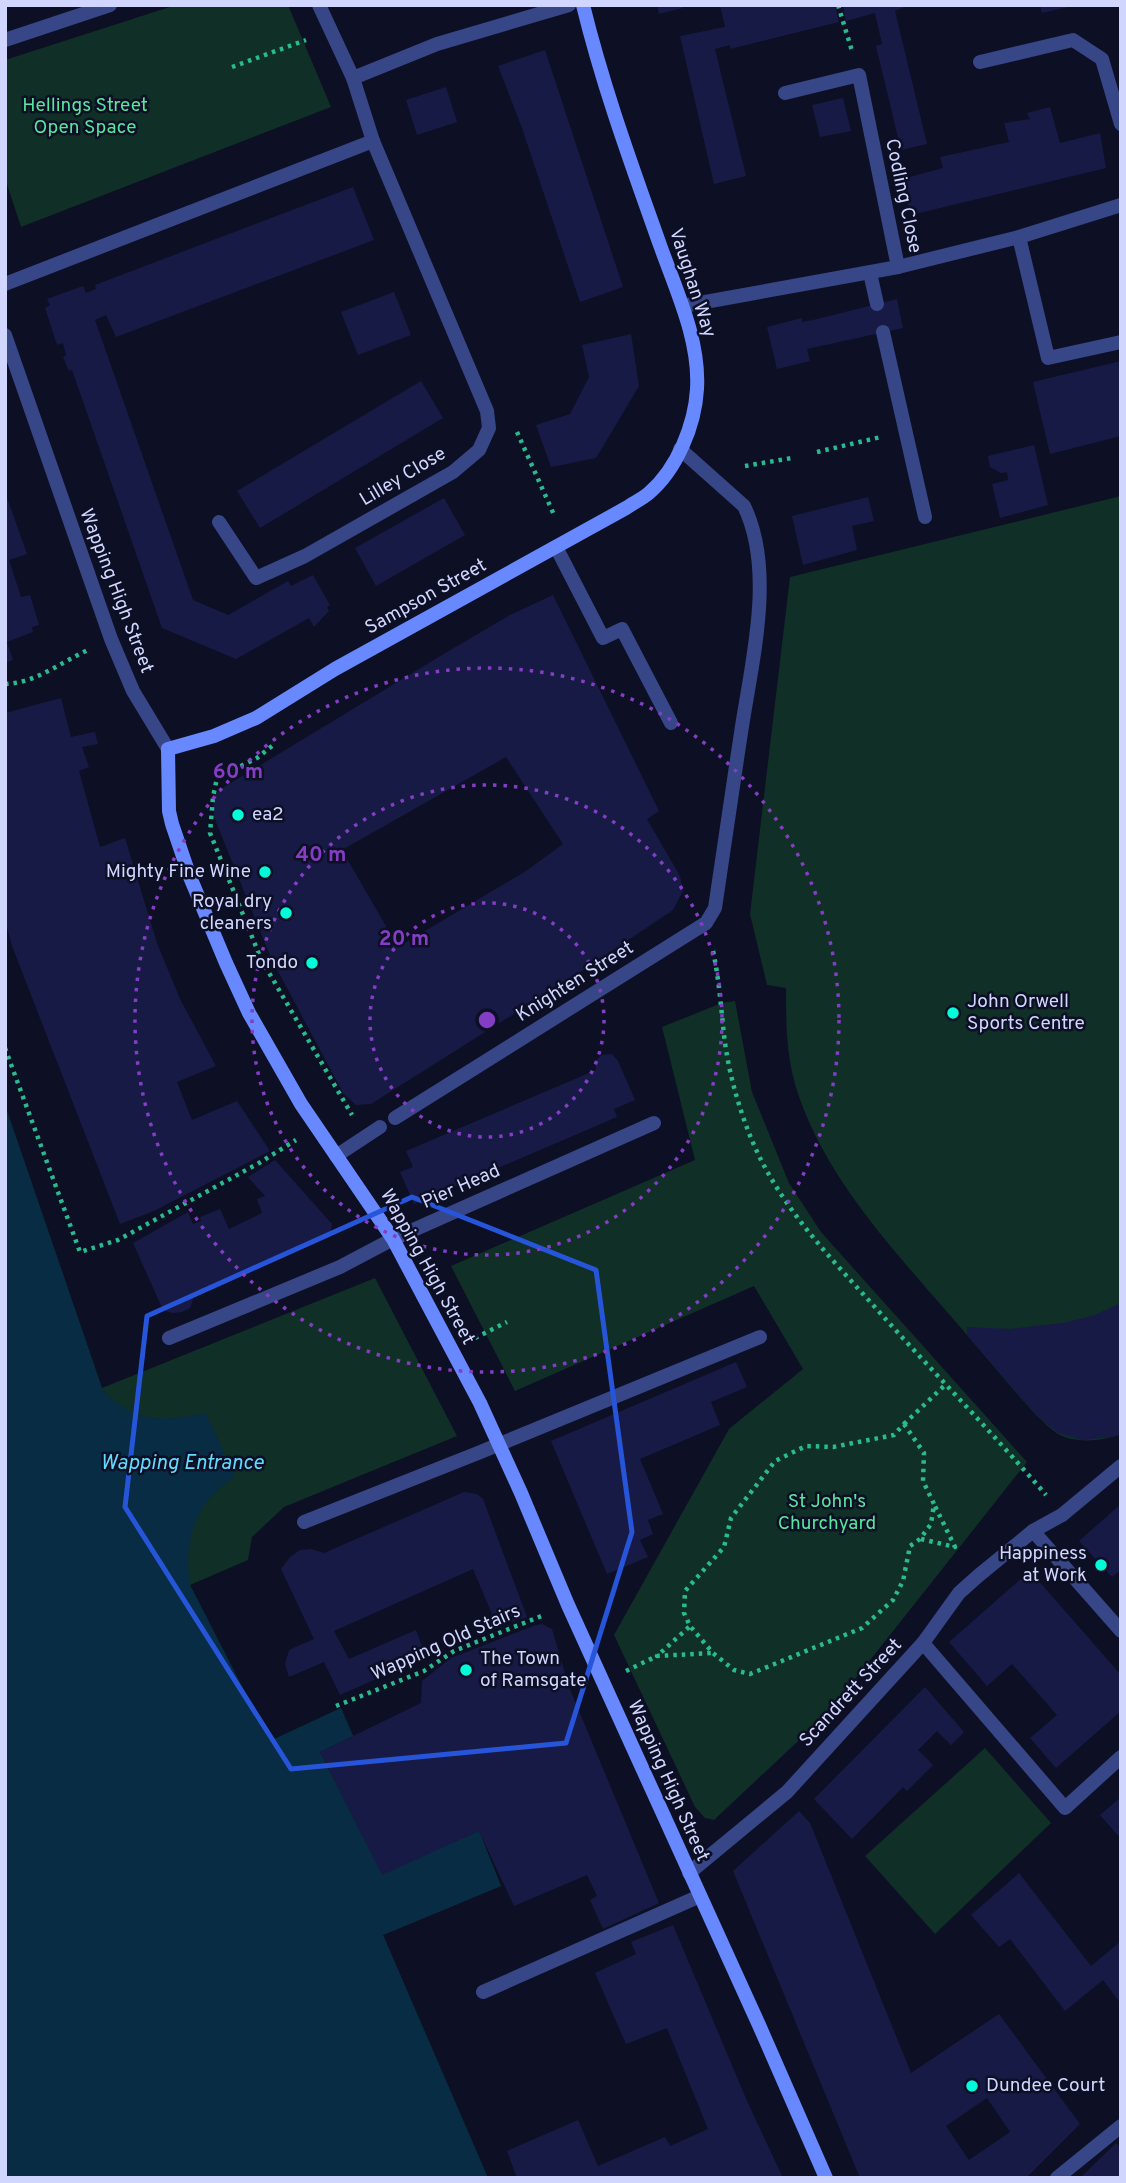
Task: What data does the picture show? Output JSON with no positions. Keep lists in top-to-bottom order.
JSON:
{
  "streets": {
    "street": [
      "Codling Close",
      "Vaughan Way",
      "Lilley Close",
      "Wapping High Street",
      "Sampson Street",
      "Knighten Street",
      "Pier Head",
      "Scandrett Street"
    ],
    "path": ["Wapping Old Stairs"]
  },
  "crossings": [
    ["Codling Close", "Vaughan Way"],
    ["Vaughan Way", "Sampson Street"],
    ["Wapping High Street", "Sampson Street"],
    ["Wapping High Street", "Pier Head"],
    ["Wapping High Street", "Wapping Old Stairs"],
    ["Wapping High Street", "Scandrett Street"]
  ],
  "water": ["Wapping Entrance"],
  "parks": ["Hellings Street Open Space", "St John's Churchyard"],
  "places": [
    "ea2",
    "Mighty Fine Wine",
    "Royal dry cleaners",
    "Tondo",
    "John Orwell Sports Centre",
    "Happiness at Work",
    "The Town of Ramsgate",
    "Dundee Court"
  ],
  "rings": ["60 m", "40 m", "20 m"]
}
